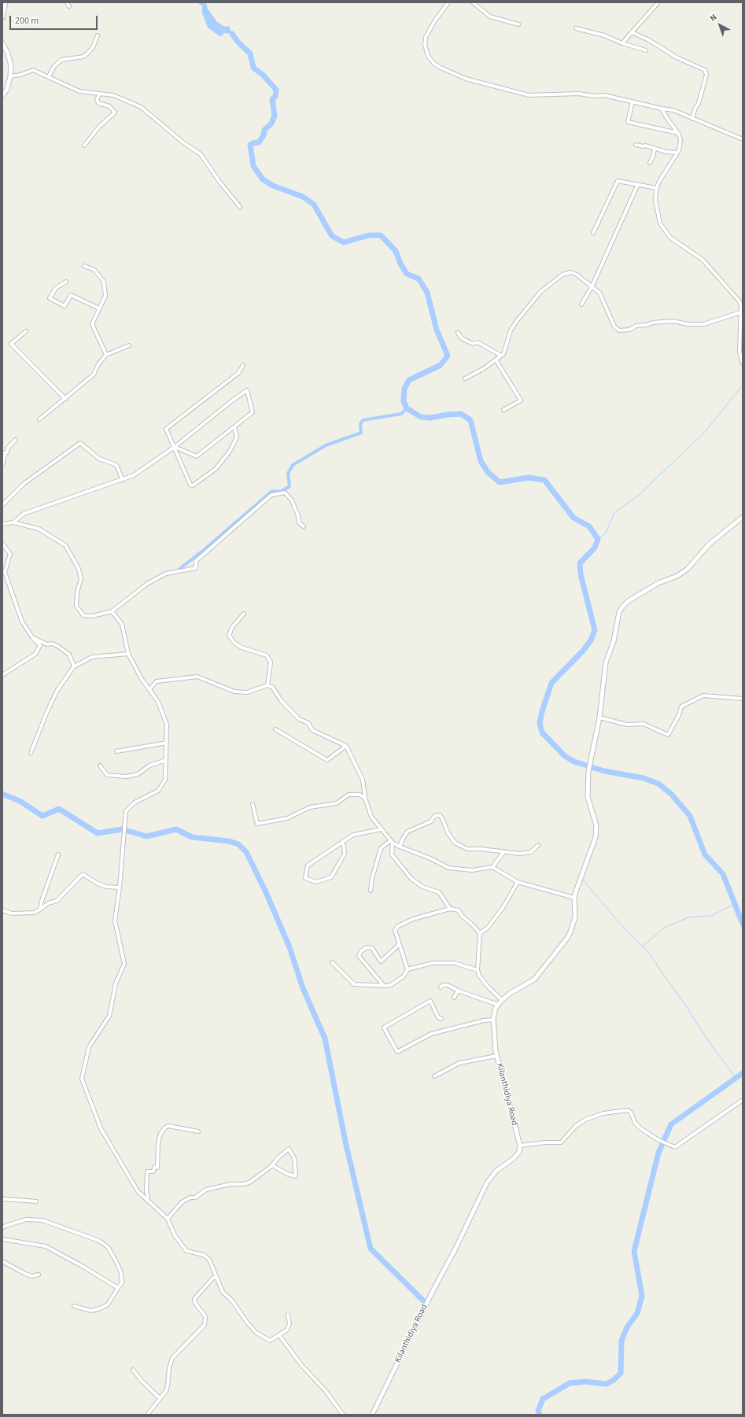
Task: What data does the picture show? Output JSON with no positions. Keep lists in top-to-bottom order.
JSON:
{
  "streets": {
    "street": ["Kilanthidiya Road"]
  },
  "scale_bar": "200 m",
  "north": "top left"
}
